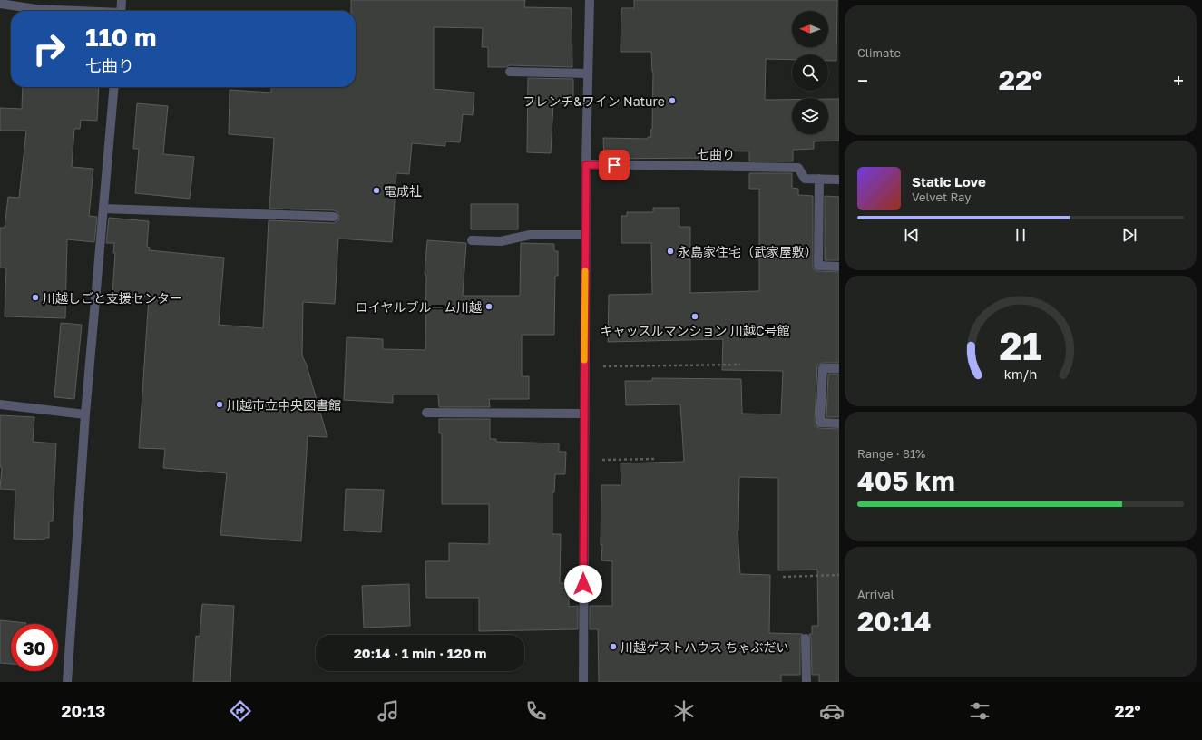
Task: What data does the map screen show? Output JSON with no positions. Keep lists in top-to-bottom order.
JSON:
{
  "streets": {
    "street": ["七曲り"]
  },
  "places": [
    "フレンチ&ワイン Nature",
    "電成社",
    "永島家住宅（武家屋敷）",
    "川越しごと支援センター",
    "ロイヤルブルーム川越",
    "キャッスルマンション 川越C号館",
    "川越市立中央図書館",
    "川越ゲストハウス ちゃぶだい"
  ],
  "north": "left",
  "page": {
    "tile": [
      "Climate",
      ["Range · 81%", "405 km"],
      ["Arrival", "20:14"]
    ],
    "turn": ["110 m", "七曲り"],
    "heat": ["−", "22°", "+"],
    "song": ["Static Love", "Velvet Ray"],
    "limit": "30",
    "trip": "20:14 · 1 min · 120 m",
    "tabs": ["20:13", "22°"],
    "gauge": ["21", "km/h"]
  }
}
